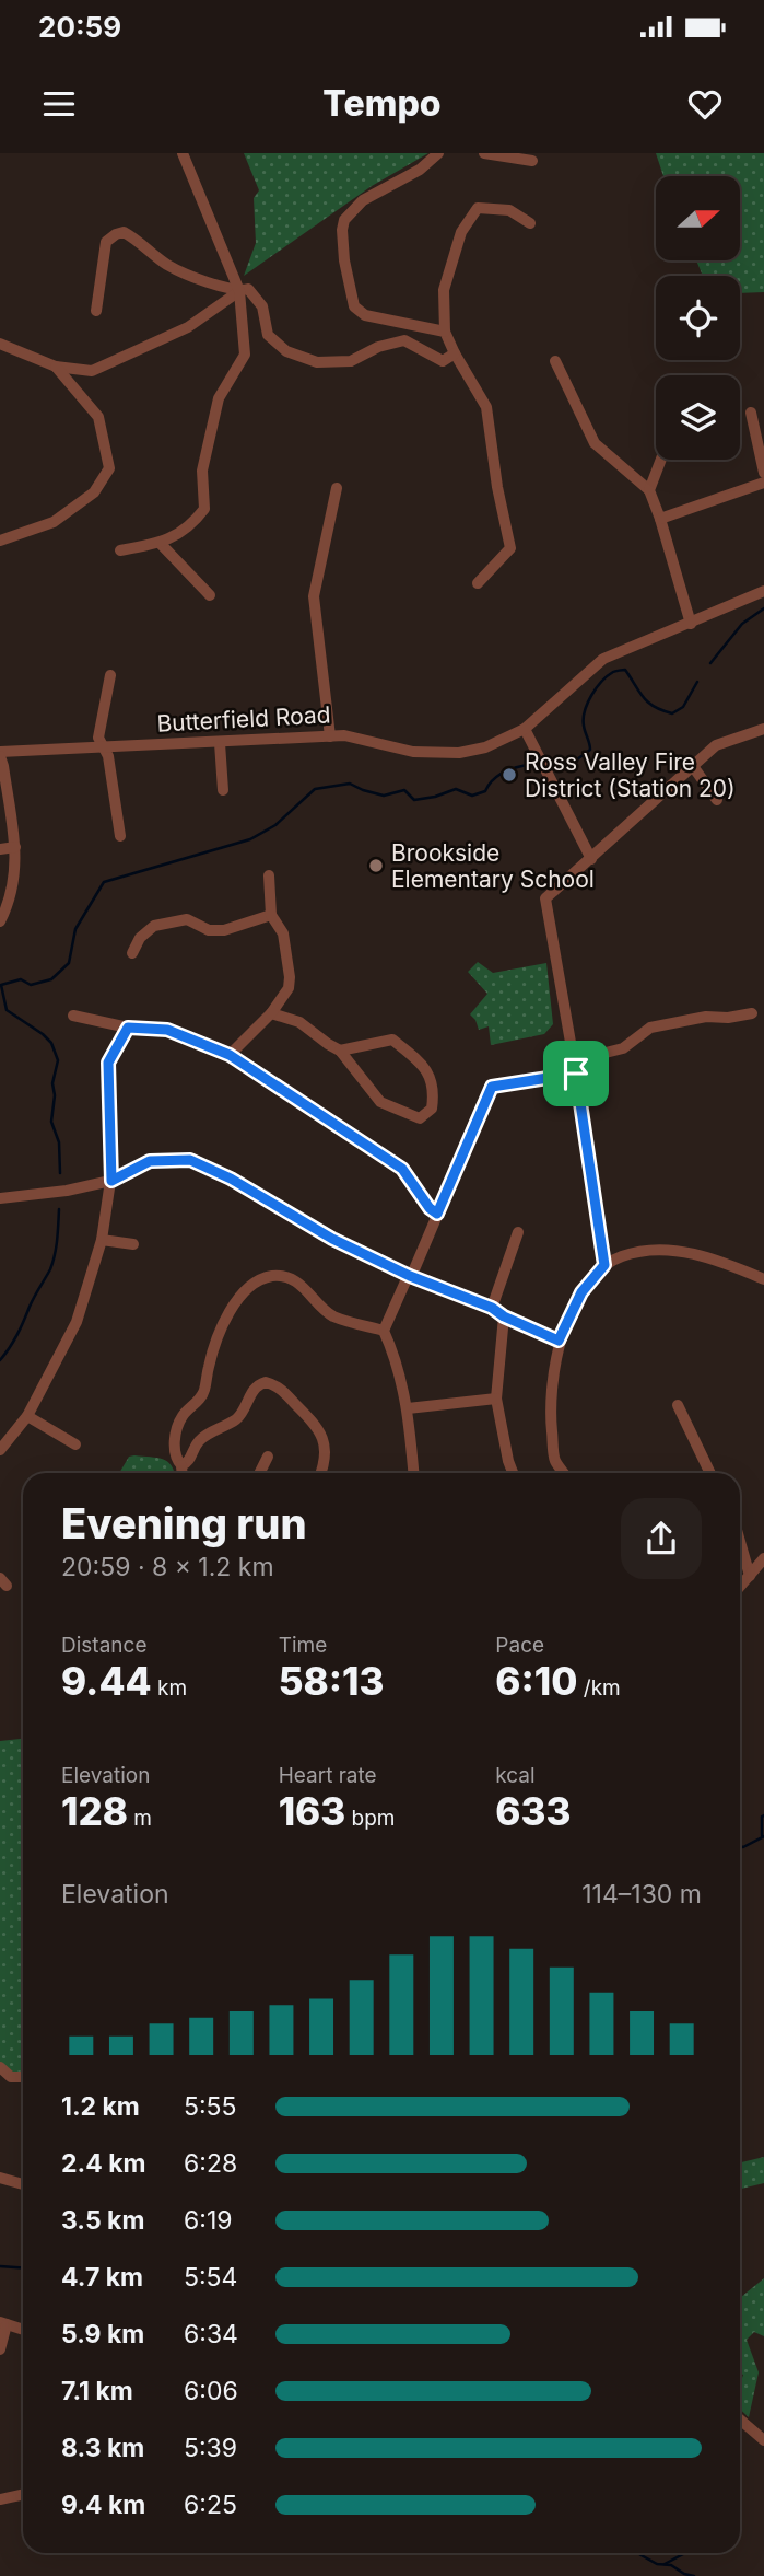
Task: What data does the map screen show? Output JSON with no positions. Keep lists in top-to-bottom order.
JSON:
{
  "streets": {
    "street": ["Butterfield Road"]
  },
  "places": ["Ross Valley Fire District (Station 20)", "Brookside Elementary School"],
  "north": "right",
  "page": {
    "status": "20:59",
    "header": "Tempo",
    "heading": ["Evening run", "20:59 · 8 × 1.2 km"],
    "stats": [
      ["Distance", "9.44 km"],
      ["Time", "58:13"],
      ["Pace", "6:10 /km"],
      ["Elevation", "128 m"],
      ["Heart rate", "163 bpm"],
      ["kcal", "633"]
    ],
    "chart": ["Elevation", "114–130 m"],
    "list": [
      {
        "name": "1.2 km",
        "note": "5:55"
      },
      {
        "name": "2.4 km",
        "note": "6:28"
      },
      {
        "name": "3.5 km",
        "note": "6:19"
      },
      {
        "name": "4.7 km",
        "note": "5:54"
      },
      {
        "name": "5.9 km",
        "note": "6:34"
      },
      {
        "name": "7.1 km",
        "note": "6:06"
      },
      {
        "name": "8.3 km",
        "note": "5:39"
      },
      {
        "name": "9.4 km",
        "note": "6:25"
      }
    ]
  }
}
